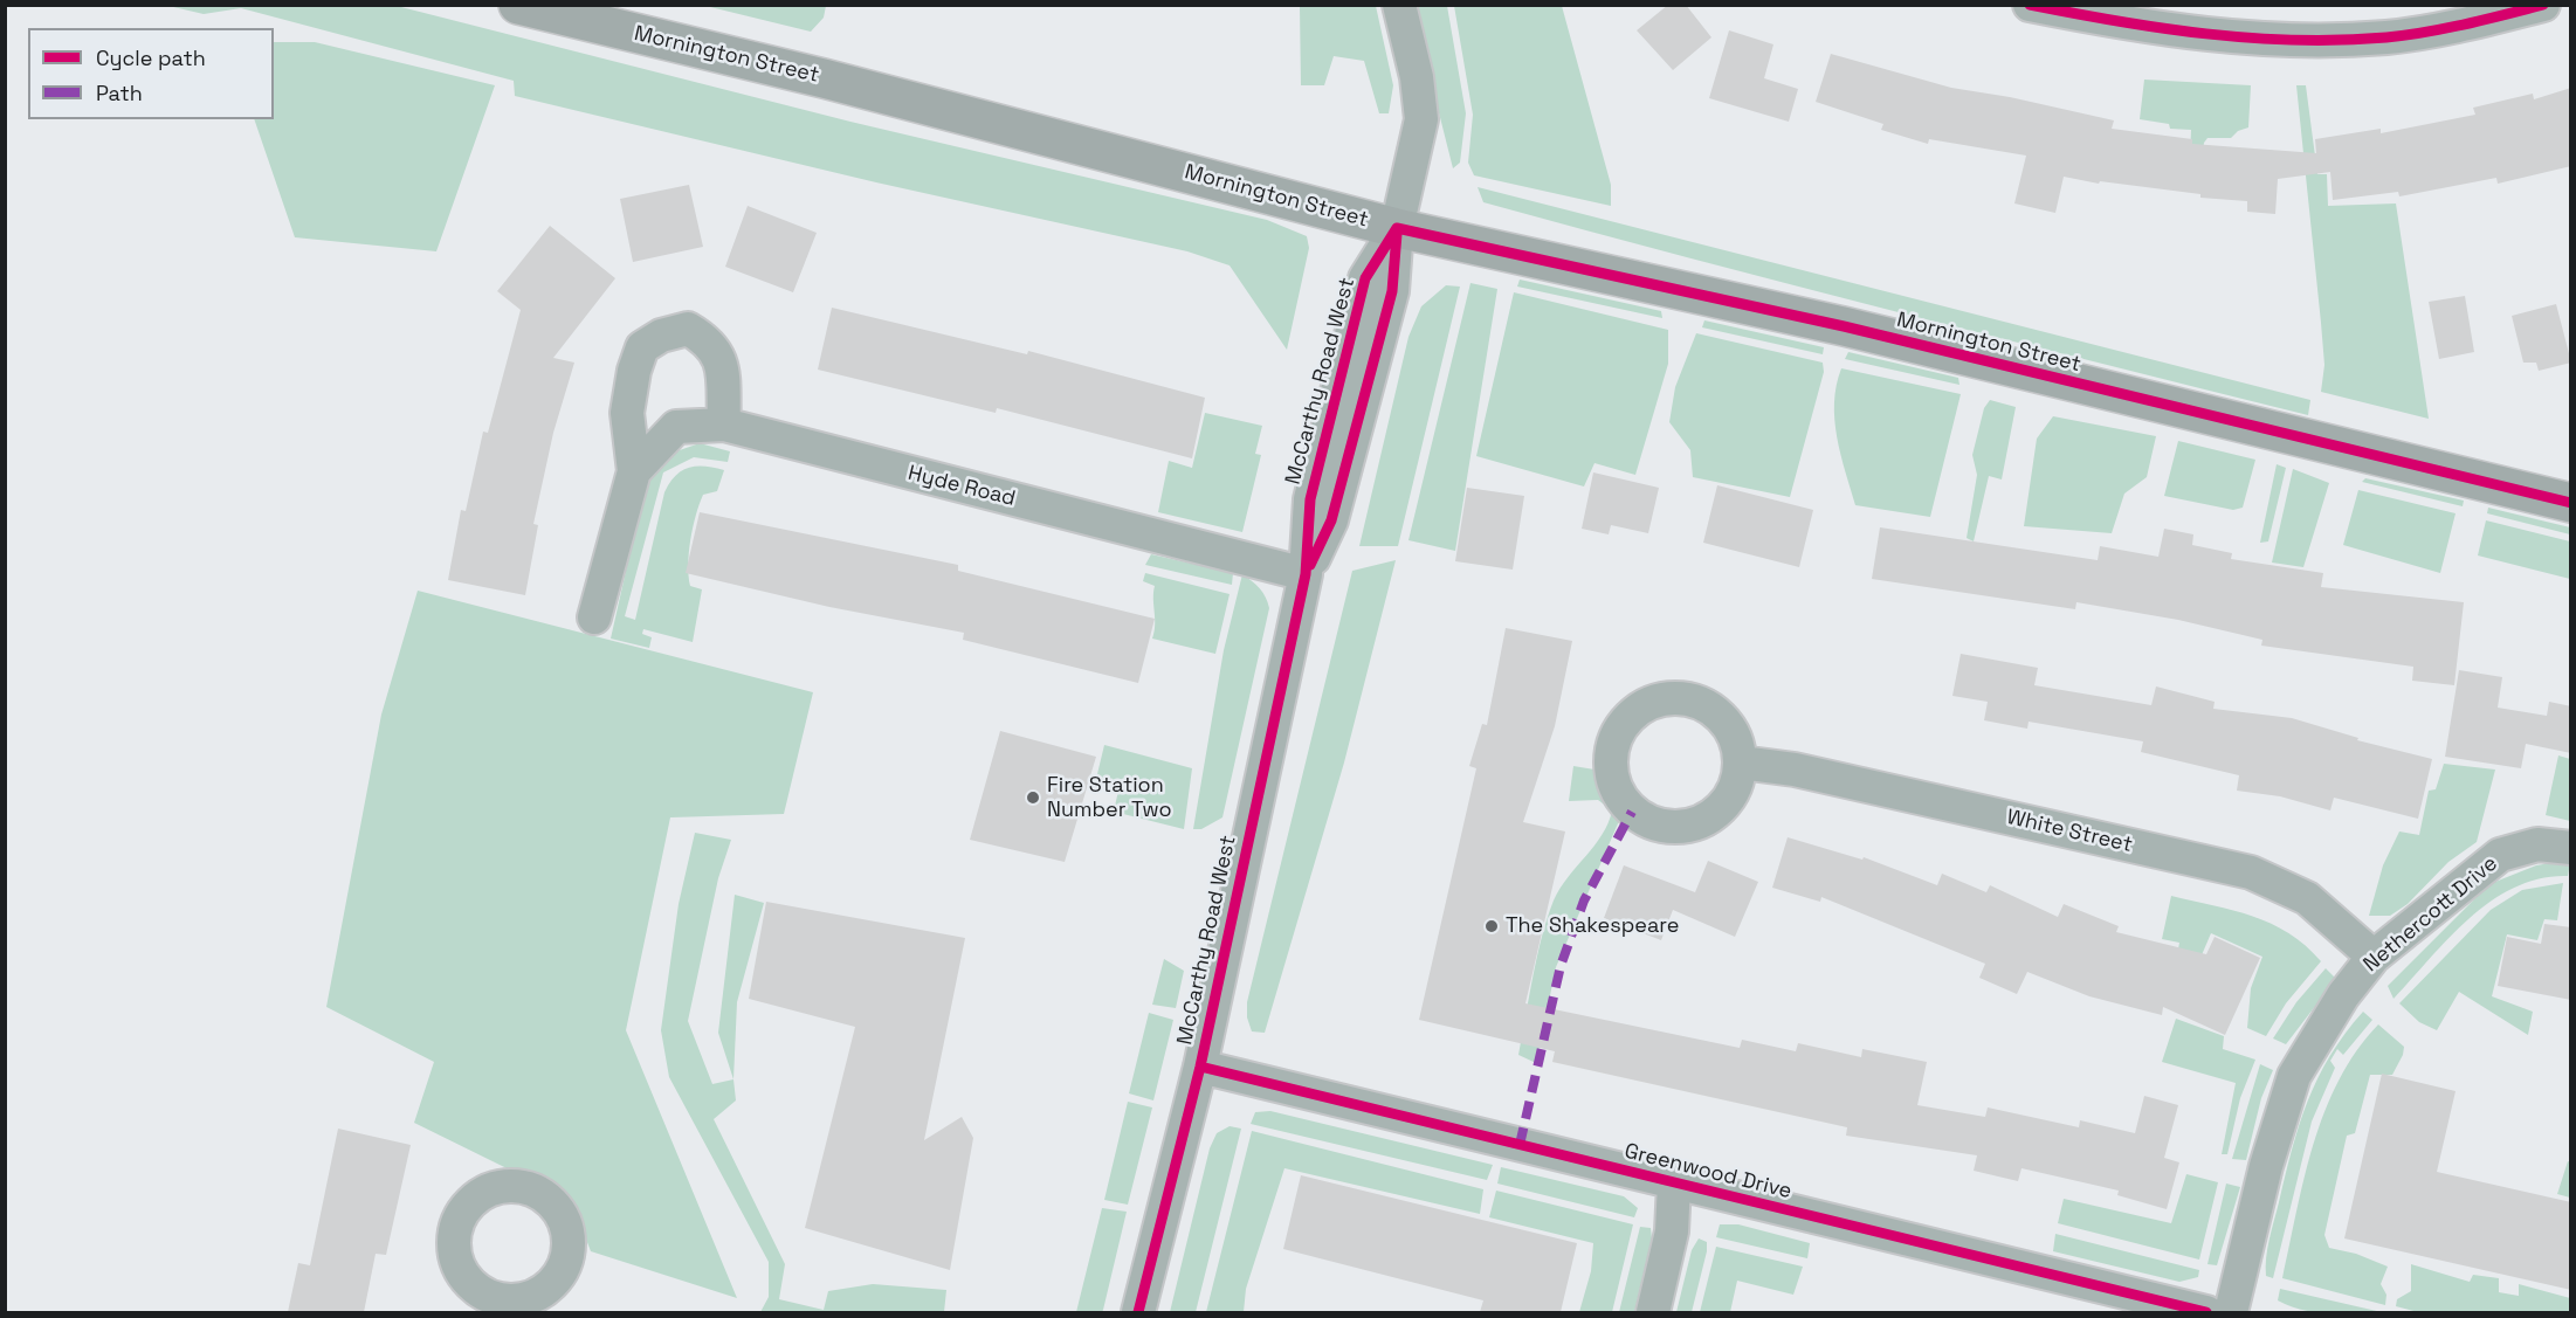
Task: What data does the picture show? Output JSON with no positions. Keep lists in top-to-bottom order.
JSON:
{
  "streets": {
    "main road": ["Mornington Street"],
    "street": [
      "McCarthy Road West",
      "Hyde Road",
      "White Street",
      "Nethercott Drive",
      "Greenwood Drive"
    ]
  },
  "crossings": [
    ["Mornington Street", "McCarthy Road West"],
    ["McCarthy Road West", "Hyde Road"],
    ["McCarthy Road West", "Greenwood Drive"],
    ["White Street", "Nethercott Drive"]
  ],
  "places": ["Fire Station Number Two", "The Shakespeare"],
  "legend": ["Cycle path", "Path"]
}
